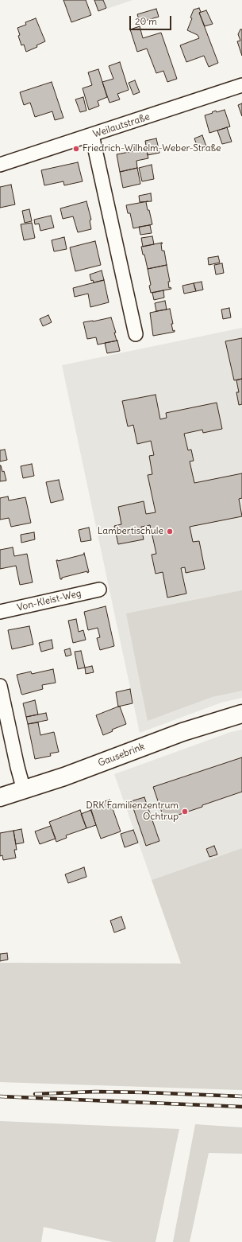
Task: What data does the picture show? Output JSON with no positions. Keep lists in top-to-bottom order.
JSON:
{
  "streets": {
    "main road": ["Gausebrink"],
    "street": ["Weilautstraße", "Von-Kleist-Weg"]
  },
  "places": ["Friedrich-Wilhelm-Weber-Straße", "Lambertischule", "DRK Familienzentrum Ochtrup"],
  "scale_bar": "20 m"
}
